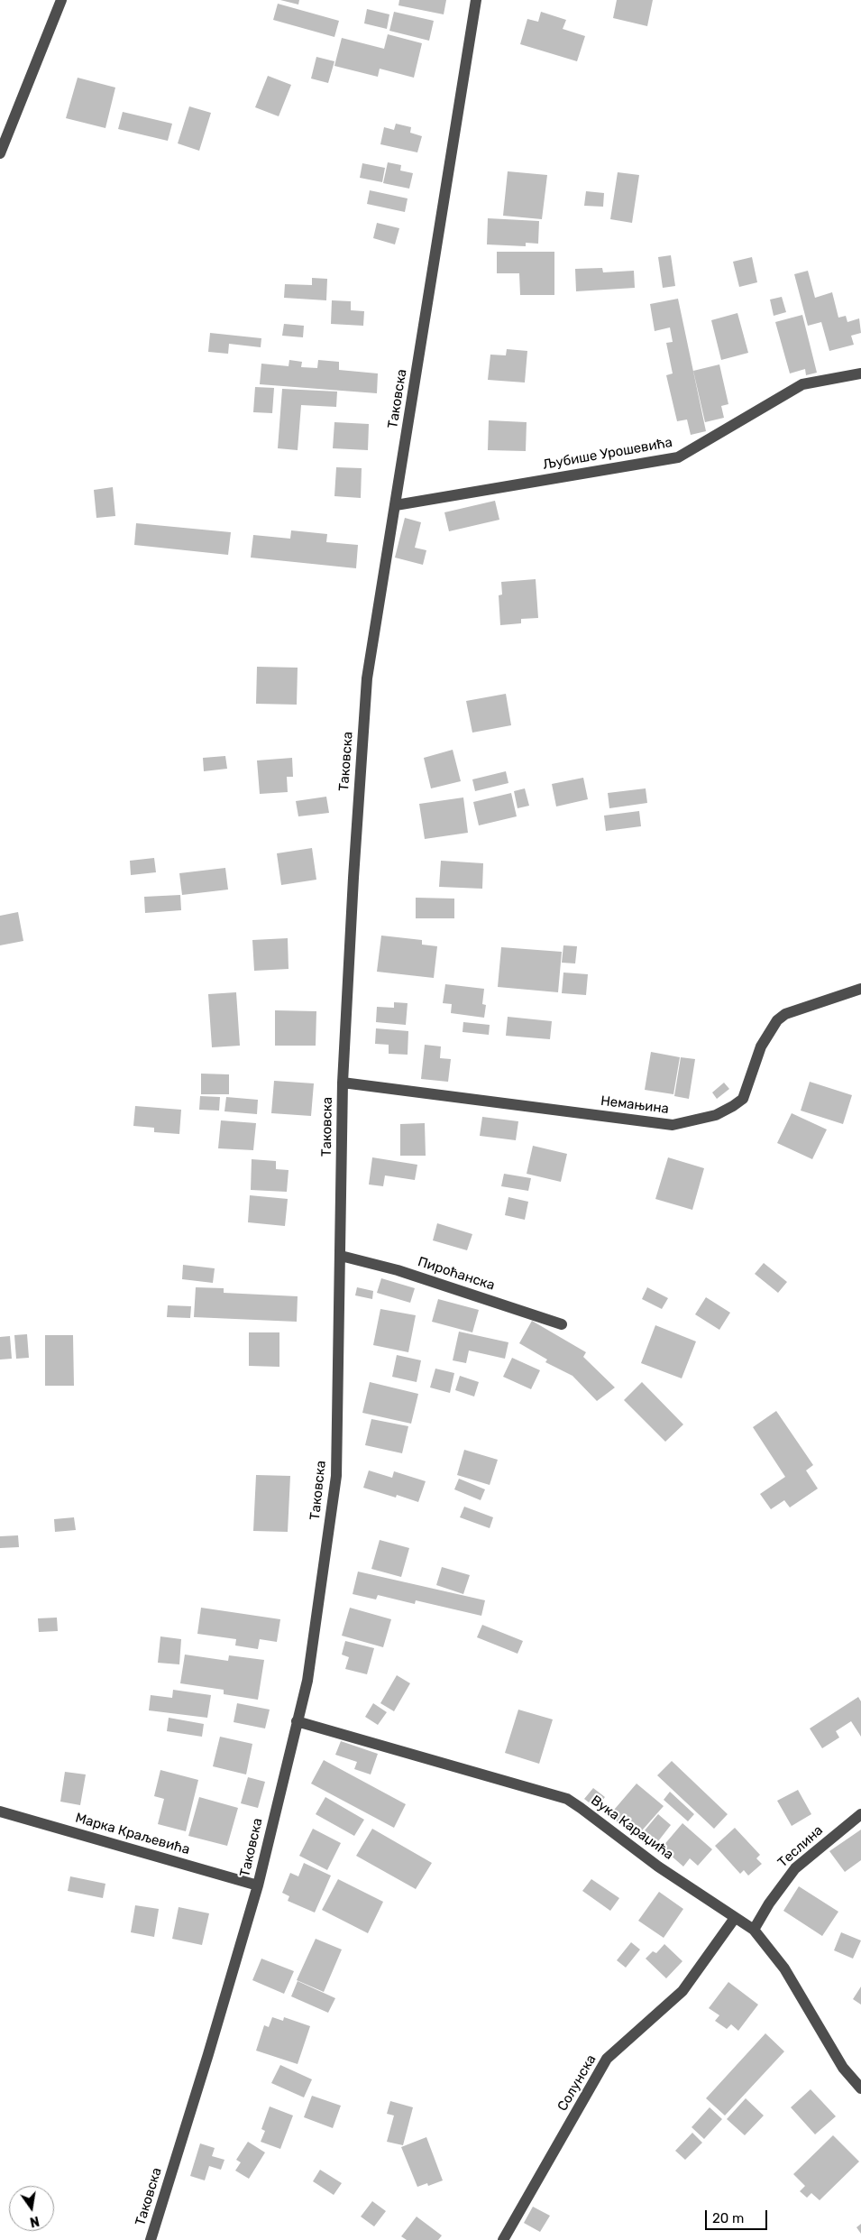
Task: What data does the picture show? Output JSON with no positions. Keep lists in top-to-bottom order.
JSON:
{
  "streets": {
    "street": [
      "Таковска",
      "Љубише Урошевића",
      "Немањина",
      "Пироћанска",
      "Вука Караџића",
      "Марка Краљевића",
      "Теслина",
      "Солунска"
    ]
  },
  "crossings": [
    ["Таковска", "Љубише Урошевића"],
    ["Таковска", "Немањина"],
    ["Таковска", "Пироћанска"],
    ["Таковска", "Вука Караџића"],
    ["Таковска", "Марка Краљевића"],
    ["Вука Караџића", "Теслина"],
    ["Вука Караџића", "Солунска"]
  ],
  "scale_bar": "20 m",
  "north": "bottom"
}
